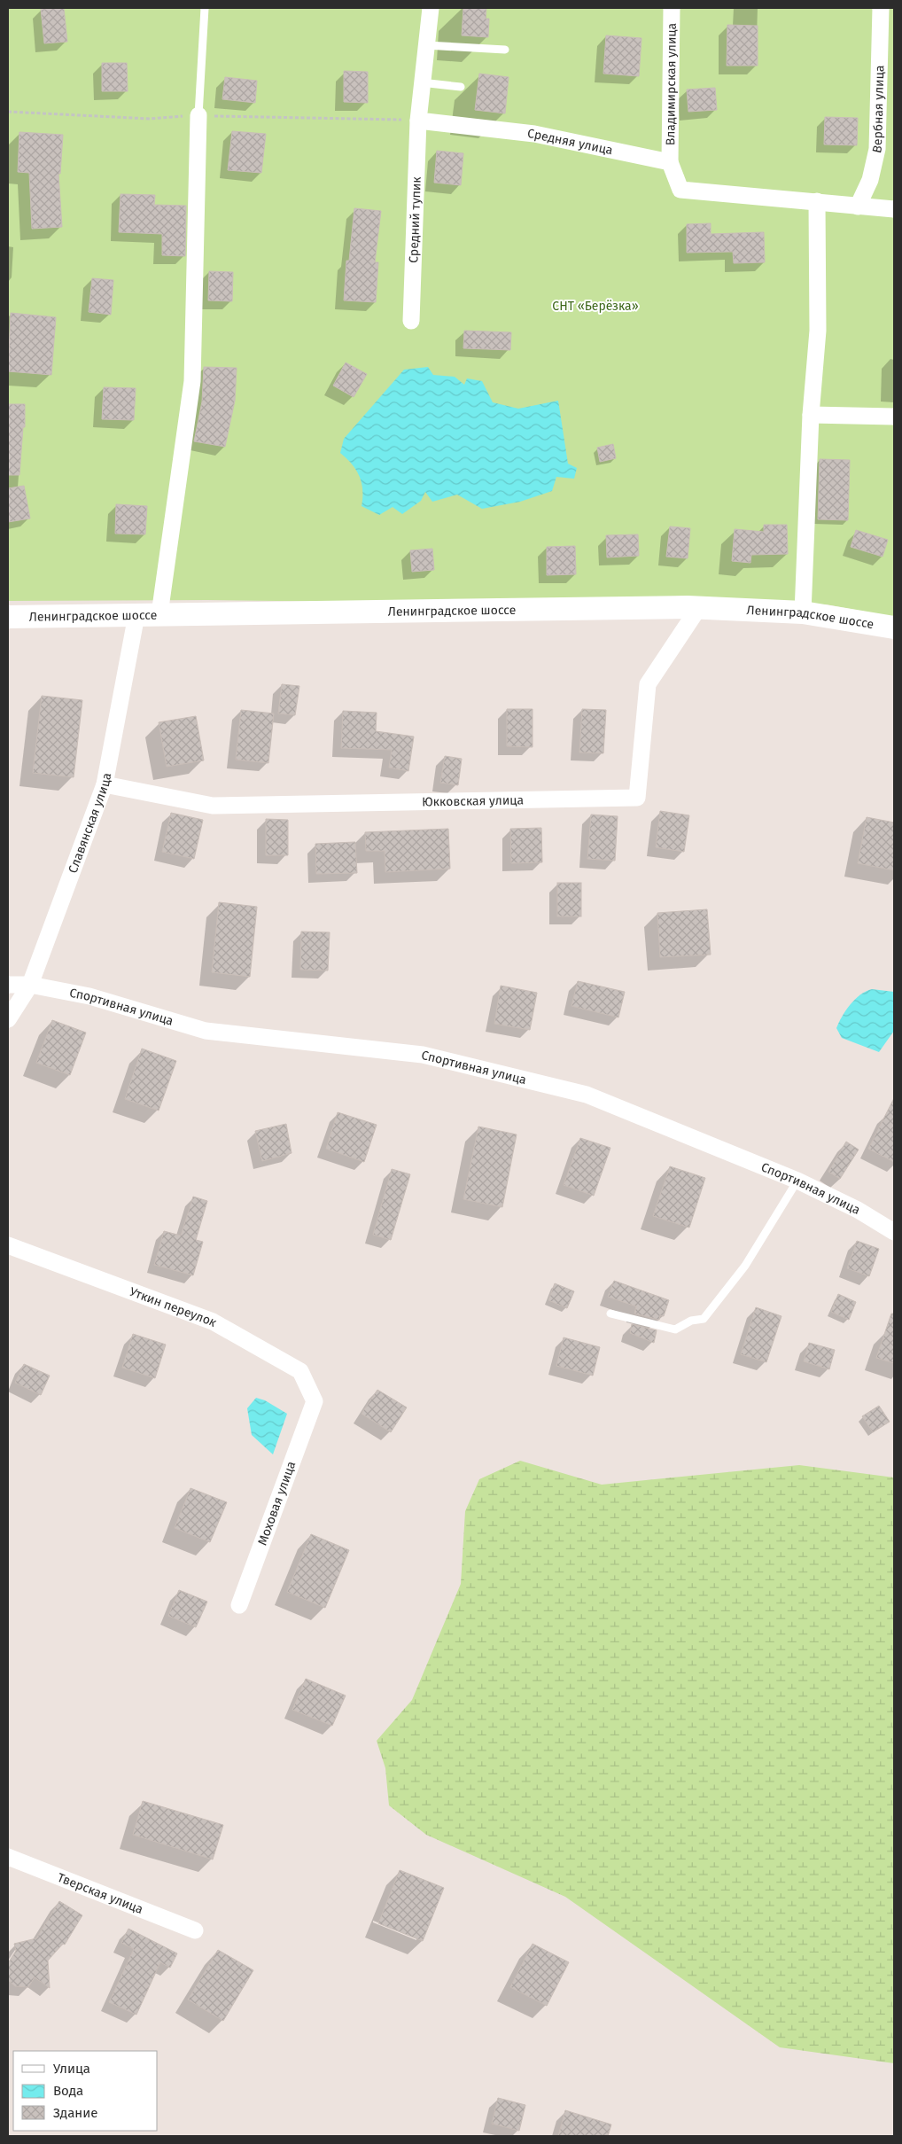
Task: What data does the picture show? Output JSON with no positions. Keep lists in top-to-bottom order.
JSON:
{
  "streets": {
    "main road": ["Ленинградское шоссе"],
    "street": [
      "Владимирская улица",
      "Вербная улица",
      "Средняя улица",
      "Средний тупик",
      "Юкковская улица",
      "Славянская улица",
      "Спортивная улица",
      "Уткин переулок",
      "Моховая улица",
      "Тверская улица"
    ]
  },
  "crossings": [
    ["Владимирская улица", "Средняя улица"],
    ["Средняя улица", "Средний тупик"],
    ["Ленинградское шоссе", "Юкковская улица"],
    ["Ленинградское шоссе", "Славянская улица"],
    ["Юкковская улица", "Славянская улица"],
    ["Славянская улица", "Спортивная улица"],
    ["Уткин переулок", "Моховая улица"]
  ],
  "parks": ["СНТ «Берёзка»"],
  "legend": ["Улица", "Вода", "Здание"]
}
